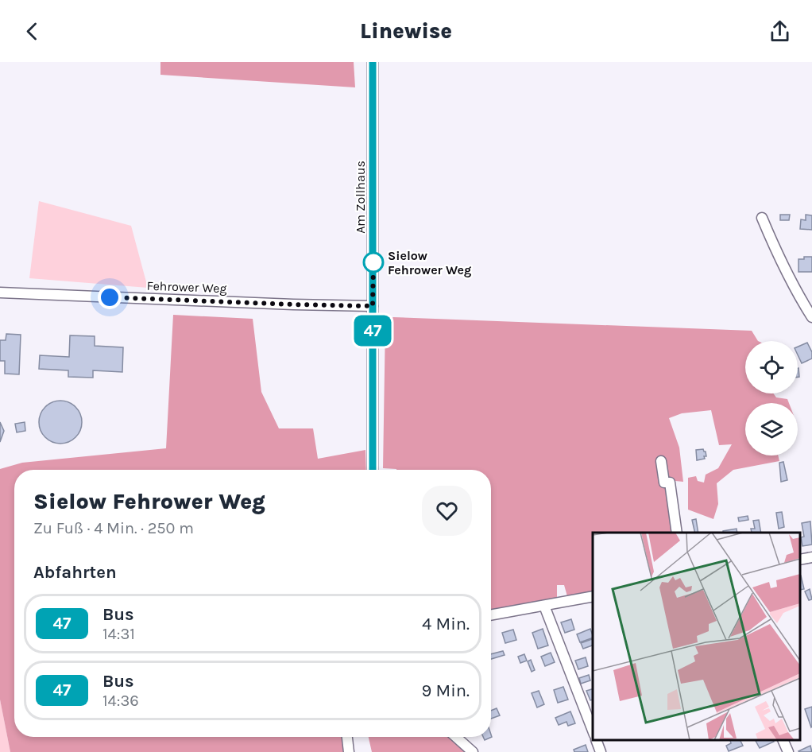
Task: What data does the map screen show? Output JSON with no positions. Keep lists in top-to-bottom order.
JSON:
{
  "streets": {
    "street": ["Am Zollhaus", "Fehrower Weg"]
  },
  "crossings": [
    ["Am Zollhaus", "Fehrower Weg"]
  ],
  "places": ["Sielow Fehrower Weg"],
  "lines": ["bus line 47"],
  "page": {
    "header": "Linewise",
    "on_map": "47",
    "heading": [
      ["Sielow Fehrower Weg", "Zu Fuß · 4 Min. · 250 m"],
      "Abfahrten"
    ],
    "list": [
      {
        "mark": "47",
        "name": "Bus",
        "note": "14:31",
        "value": "4 Min."
      },
      {
        "mark": "47",
        "name": "Bus",
        "note": "14:36",
        "value": "9 Min."
      }
    ]
  }
}
